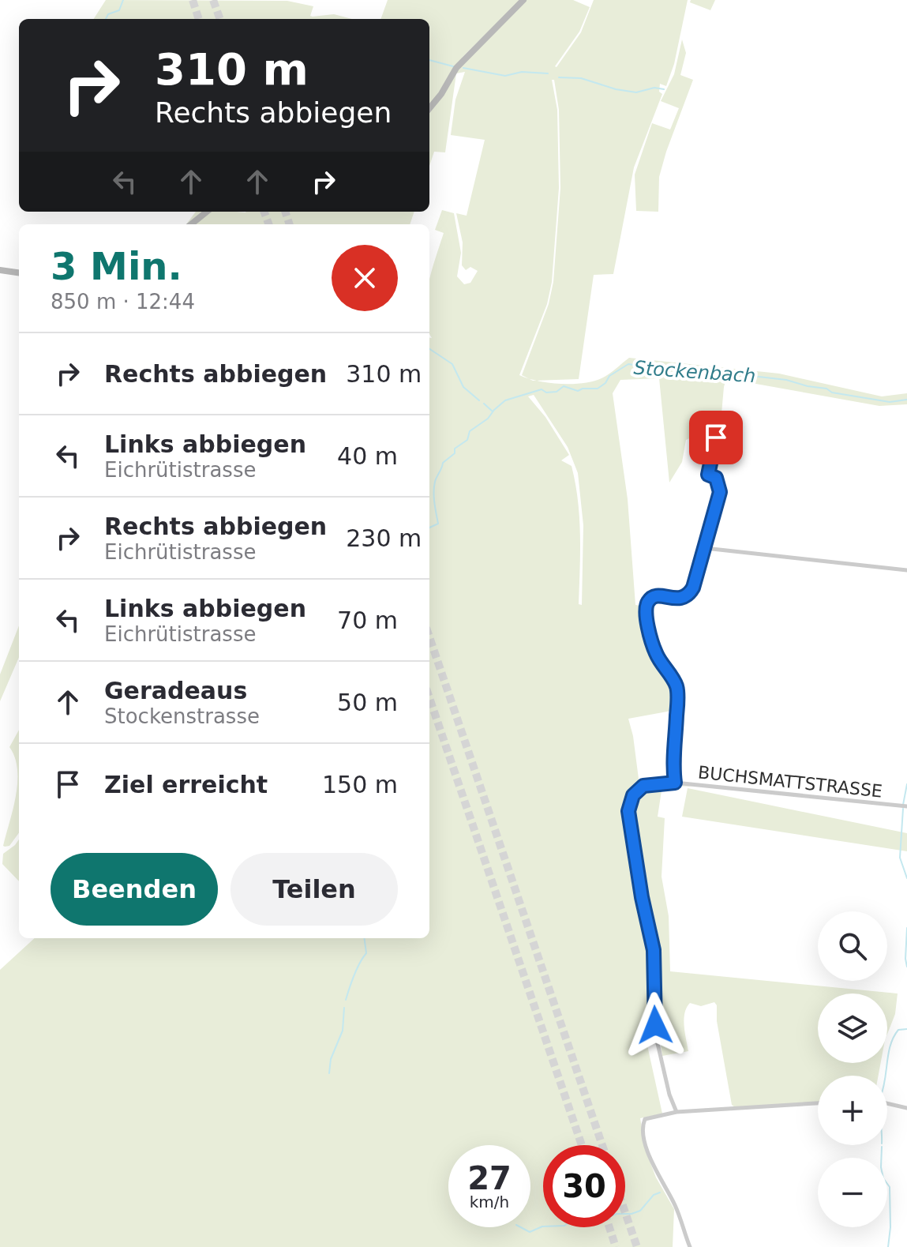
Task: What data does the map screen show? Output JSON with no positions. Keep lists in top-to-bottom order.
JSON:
{
  "streets": {
    "street": ["BUCHSMATTSTRASSE"]
  },
  "water": ["Stockenbach"],
  "page": {
    "turn": ["310 m", "Rechts abbiegen"],
    "heading": ["3 Min.", "850 m · 12:44"],
    "list": [
      {
        "name": "Rechts abbiegen",
        "value": "310 m"
      },
      {
        "name": "Links abbiegen",
        "note": "Eichrütistrasse",
        "value": "40 m"
      },
      {
        "name": "Rechts abbiegen",
        "note": "Eichrütistrasse",
        "value": "230 m"
      },
      {
        "name": "Links abbiegen",
        "note": "Eichrütistrasse",
        "value": "70 m"
      },
      {
        "name": "Geradeaus",
        "note": "Stockenstrasse",
        "value": "50 m"
      },
      {
        "name": "Ziel erreicht",
        "value": "150 m"
      }
    ],
    "buttons": ["Beenden", "Teilen"],
    "map_buttons": ["+", "−"],
    "speed": "27 km/h",
    "limit": "30"
  }
}
